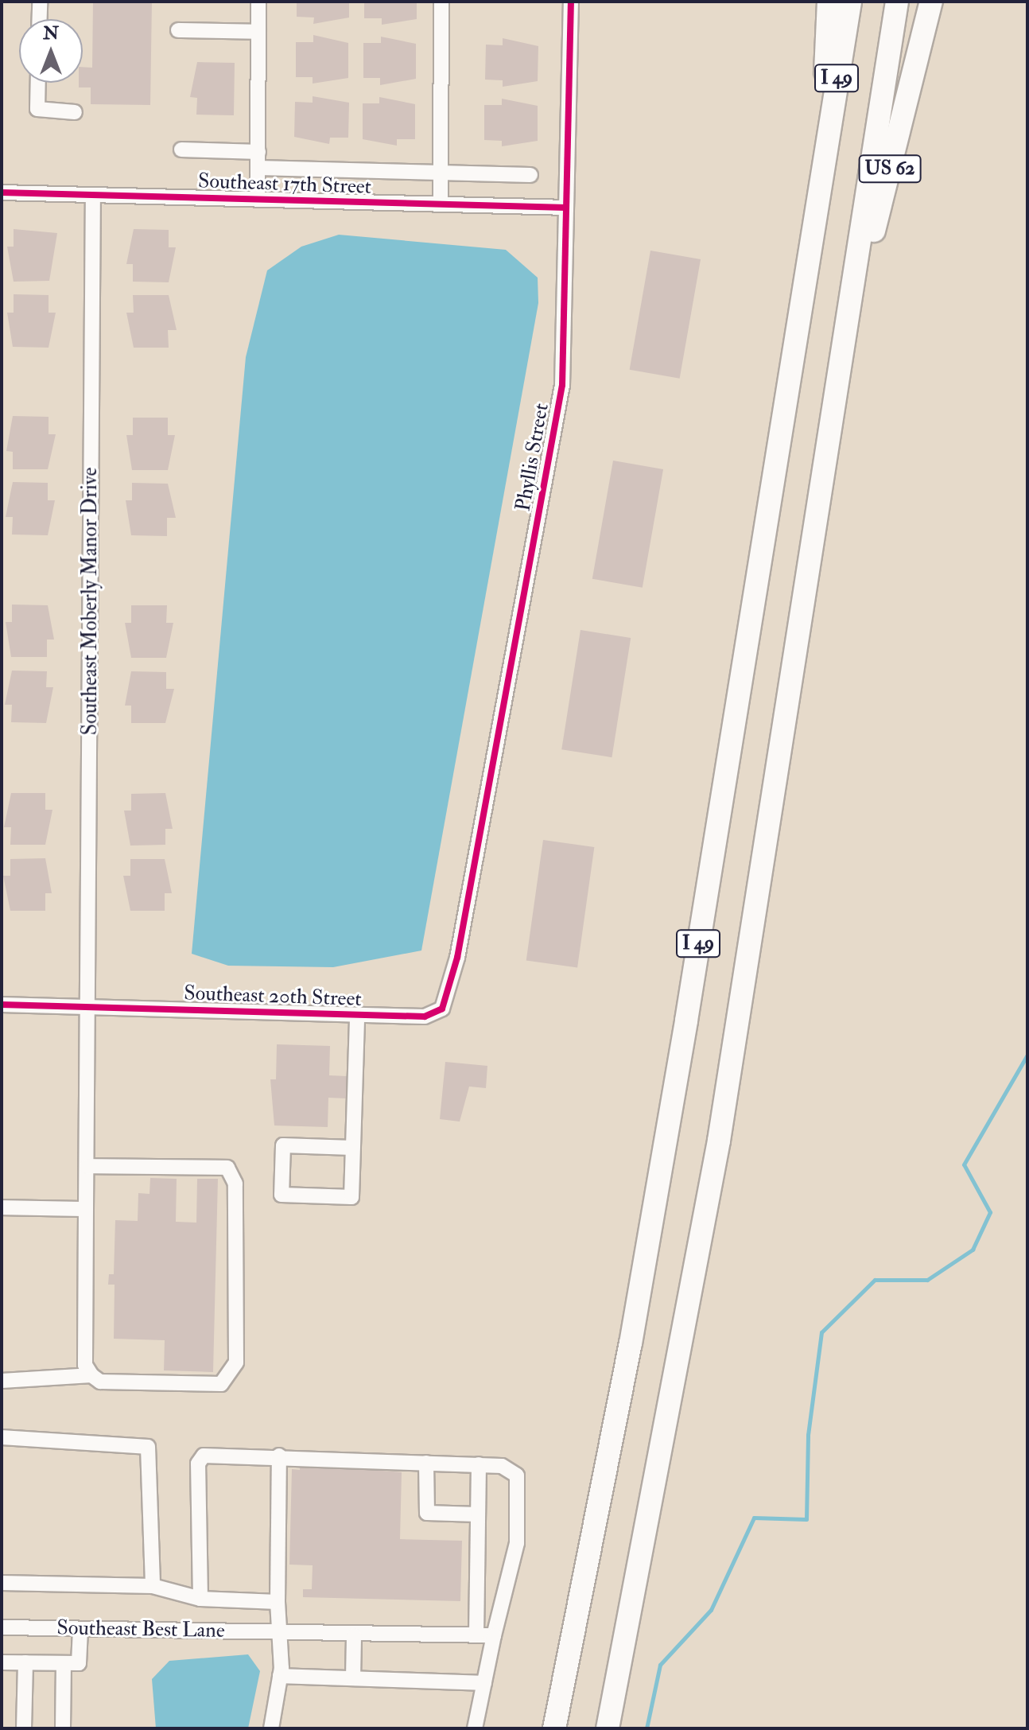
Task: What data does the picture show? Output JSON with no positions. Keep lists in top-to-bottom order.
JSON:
{
  "streets": {
    "highway": ["I 49", "US 62"],
    "street": [
      "Southeast 17th Street",
      "Phyllis Street",
      "Southeast Moberly Manor Drive",
      "Southeast 20th Street",
      "Southeast Best Lane"
    ]
  },
  "crossings": [
    ["I 49", "US 62"],
    ["Southeast 17th Street", "Phyllis Street"],
    ["Southeast 17th Street", "Southeast Moberly Manor Drive"],
    ["Phyllis Street", "Southeast 20th Street"],
    ["Southeast Moberly Manor Drive", "Southeast 20th Street"]
  ],
  "north": "top"
}
